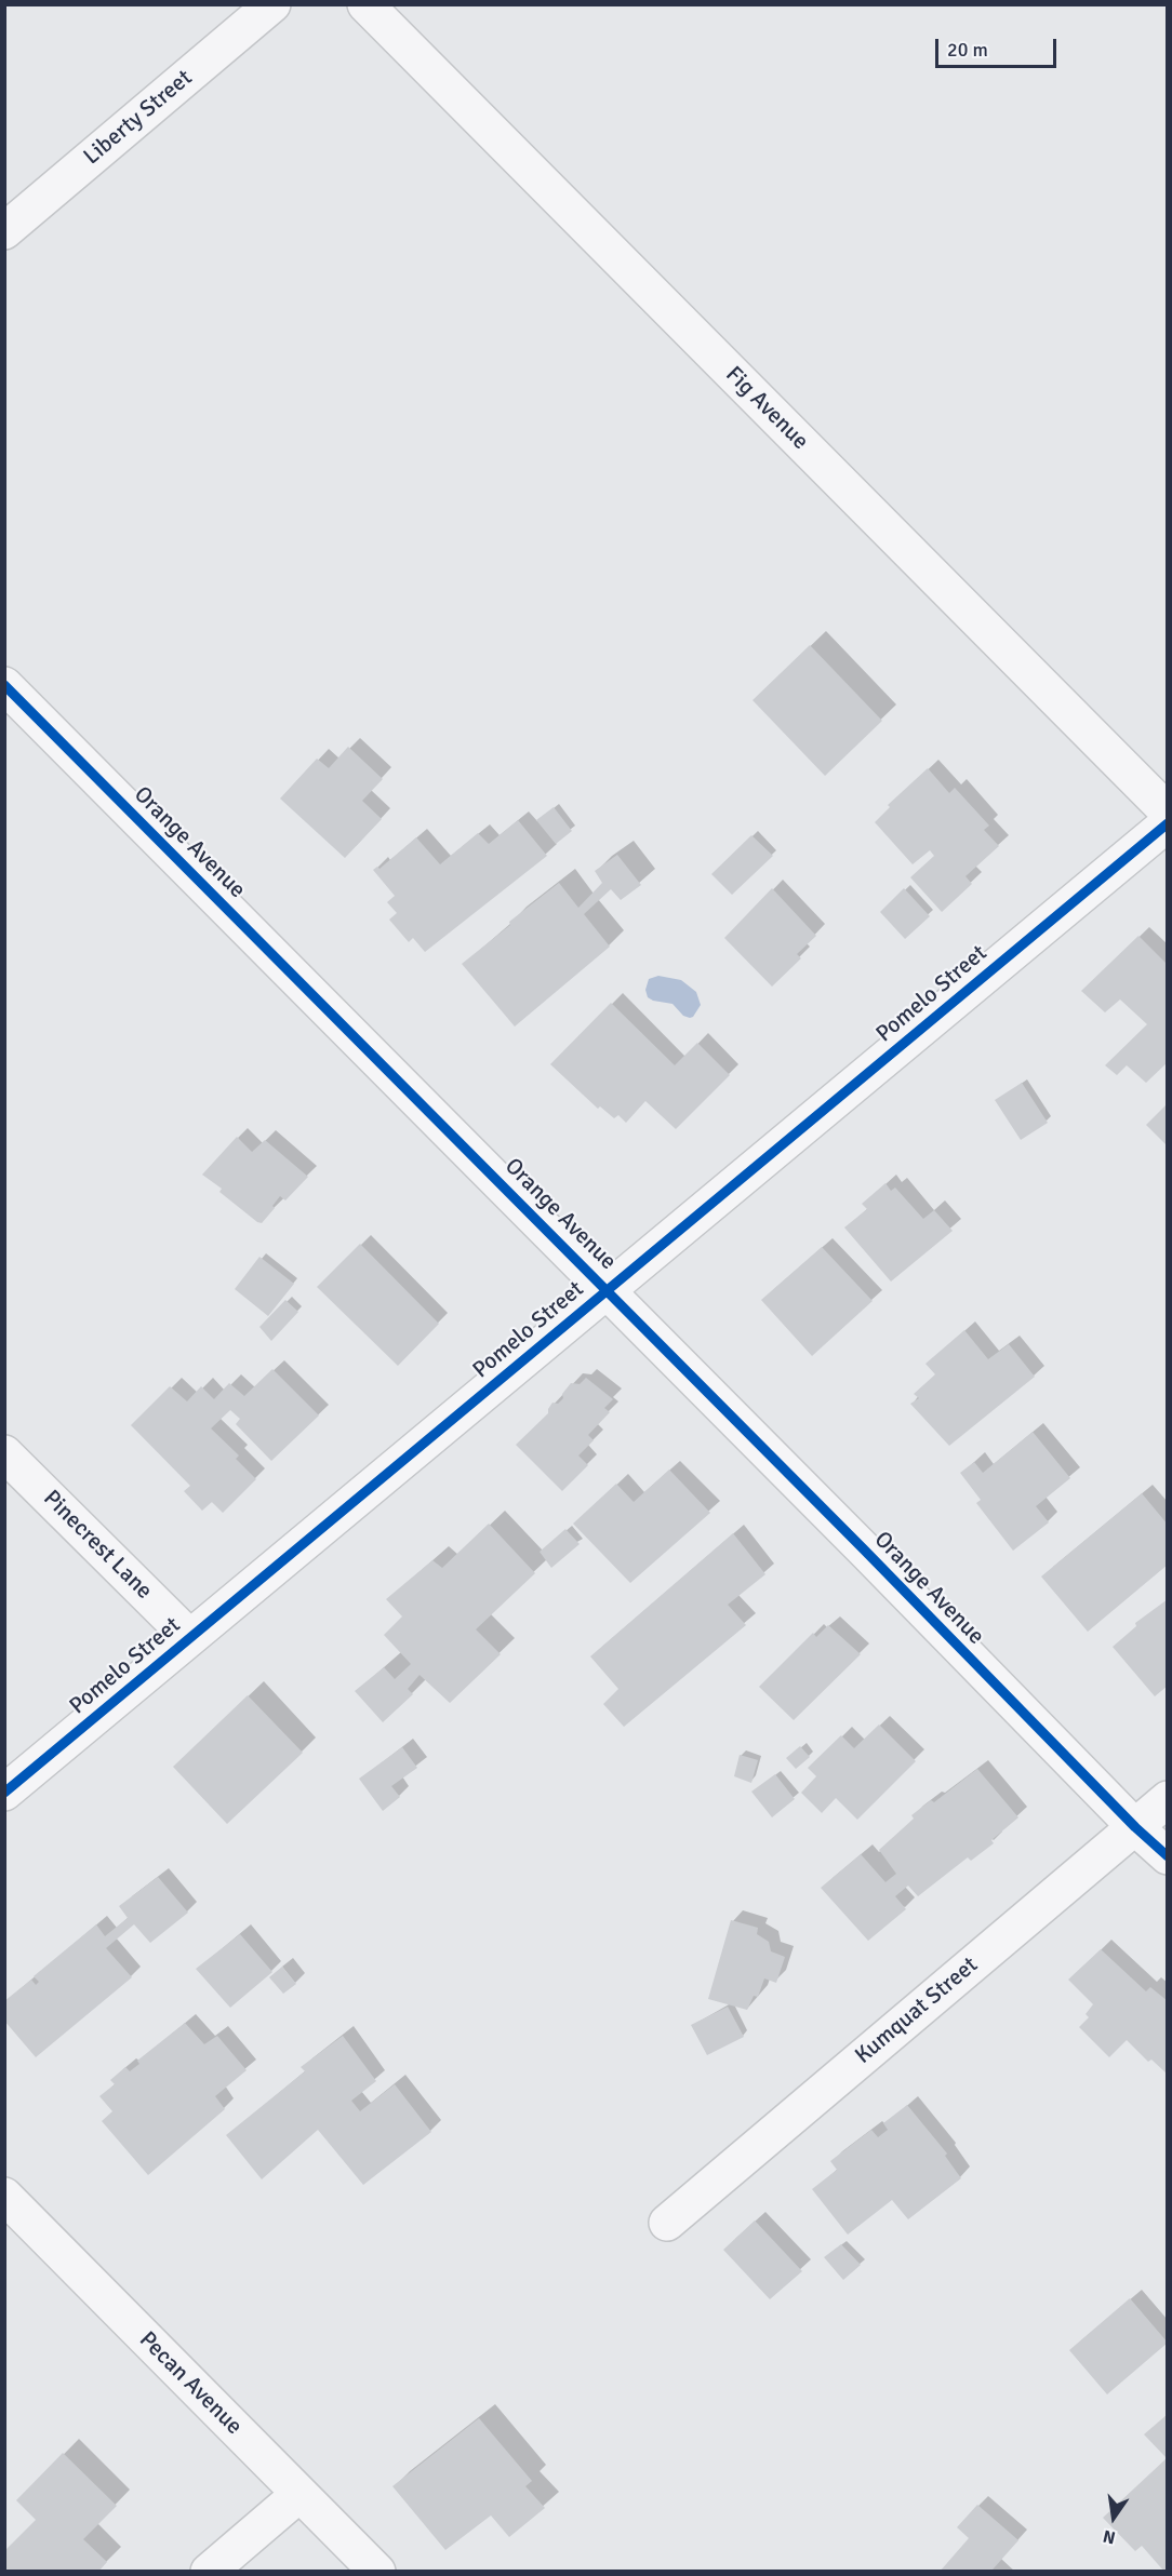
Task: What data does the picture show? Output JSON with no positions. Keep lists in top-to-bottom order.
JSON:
{
  "streets": {
    "street": [
      "Liberty Street",
      "Fig Avenue",
      "Orange Avenue",
      "Pomelo Street",
      "Pinecrest Lane",
      "Kumquat Street",
      "Pecan Avenue"
    ]
  },
  "crossings": [
    ["Orange Avenue", "Pomelo Street"],
    ["Orange Avenue", "Kumquat Street"],
    ["Pomelo Street", "Pinecrest Lane"]
  ],
  "scale_bar": "20 m",
  "north": "bottom"
}
